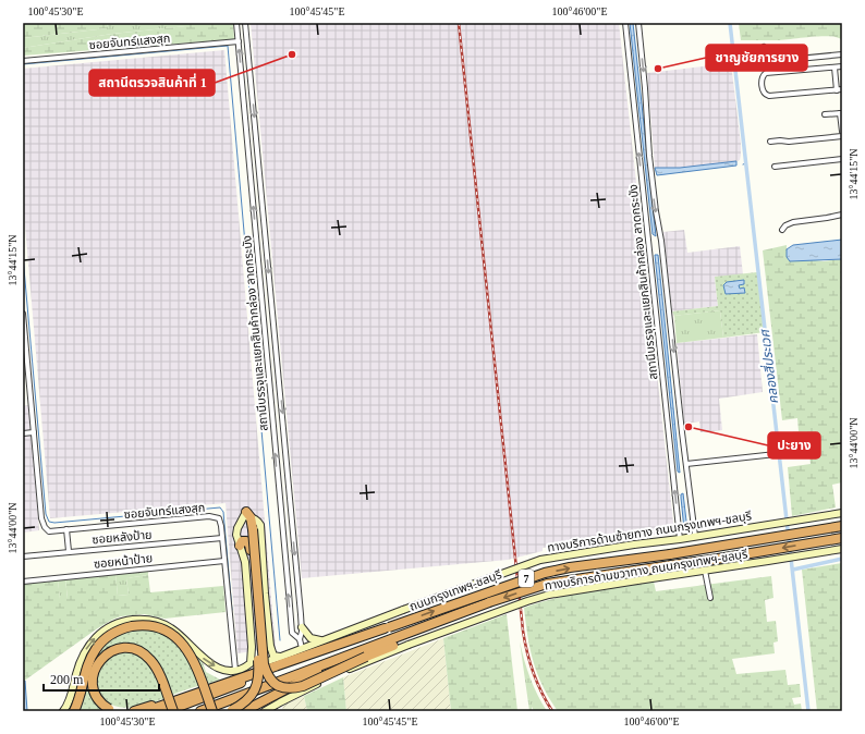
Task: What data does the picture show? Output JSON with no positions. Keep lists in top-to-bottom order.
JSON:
{
  "streets": {
    "highway": ["7", "ถนนกรุงเทพฯ-ชลบุรี"],
    "main road": ["ทางบริการด้านซ้ายทาง ถนนกรุงเทพฯ-ชลบุรี", "ทางบริการด้านขวาทาง ถนนกรุงเทพฯ-ชลบุรี"],
    "street": [
      "ซอยจันทร์แสงสุก",
      "สถานีบรรจุและแยกสินค้ากล่อง ลาดกระบัง",
      "ซอยหลังป้าย",
      "ซอยหน้าป้าย"
    ]
  },
  "crossings": [
    ["ซอยจันทร์แสงสุก", "สถานีบรรจุและแยกสินค้ากล่อง ลาดกระบัง"],
    ["ซอยจันทร์แสงสุก", "ซอยหลังป้าย"],
    ["ซอยจันทร์แสงสุก", "ซอยหน้าป้าย"],
    ["สถานีบรรจุและแยกสินค้ากล่อง ลาดกระบัง", "ทางบริการด้านซ้ายทาง ถนนกรุงเทพฯ-ชลบุรี"]
  ],
  "water": ["คลองสี่ประเวศ"],
  "places": ["สถานีตรวจสินค้าที่ 1", "ชาญชัยการยาง", "ปะยาง"],
  "scale_bar": "200 m",
  "coordinates": [
    "100°45'30\"E",
    "100°45'45\"E",
    "100°46'00\"E",
    "13°44'15\"N",
    "13°44'00\"N"
  ]
}
